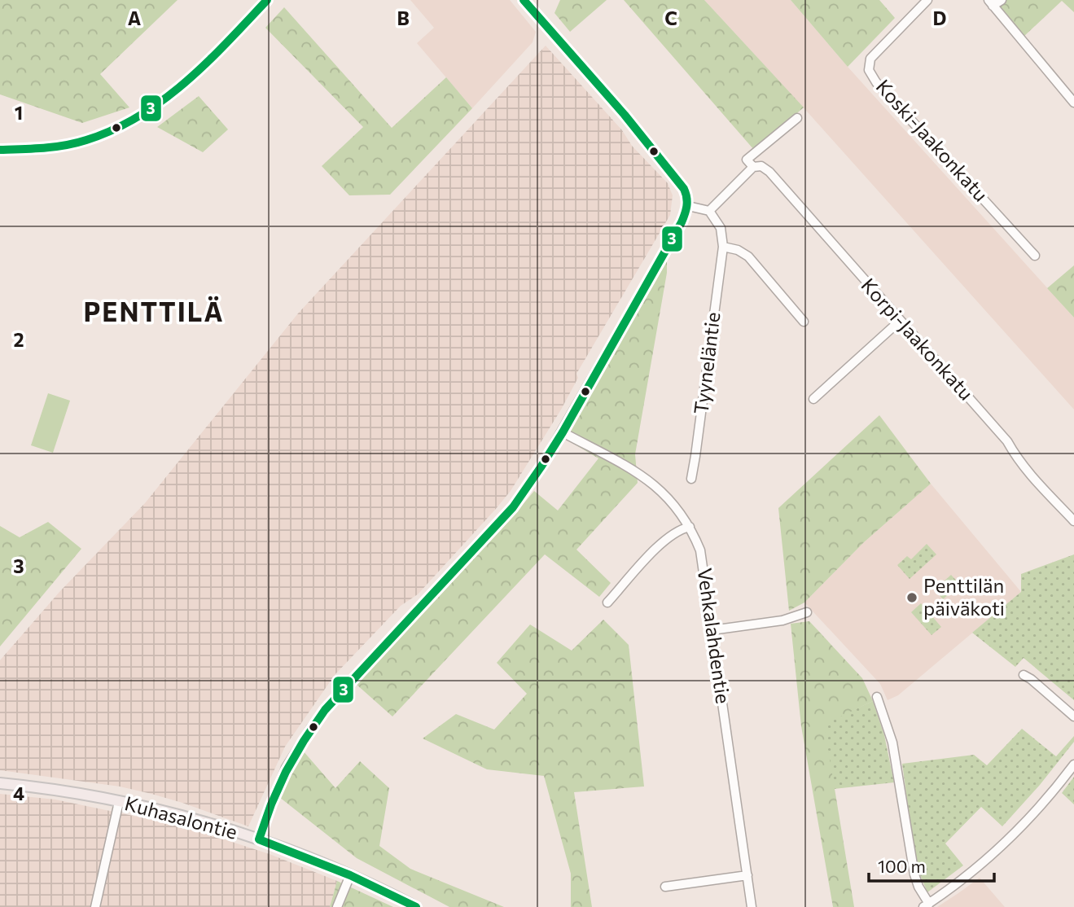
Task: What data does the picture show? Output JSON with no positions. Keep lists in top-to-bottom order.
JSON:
{
  "streets": {
    "main road": ["Kuhasalontie"],
    "street": [
      "Koski-Jaakonkatu",
      "Korpi-Jaakonkatu",
      "Tyyneläntie",
      "Vehkalahdentie"
    ]
  },
  "districts": ["PENTTILÄ"],
  "places": ["Penttilän päiväkoti"],
  "lines": ["transit line 3"],
  "scale_bar": "100 m",
  "grid": {
    "columns": [
      "A",
      "B",
      "C",
      "D"
    ],
    "rows": [
      "1",
      "2",
      "3",
      "4"
    ]
  }
}
